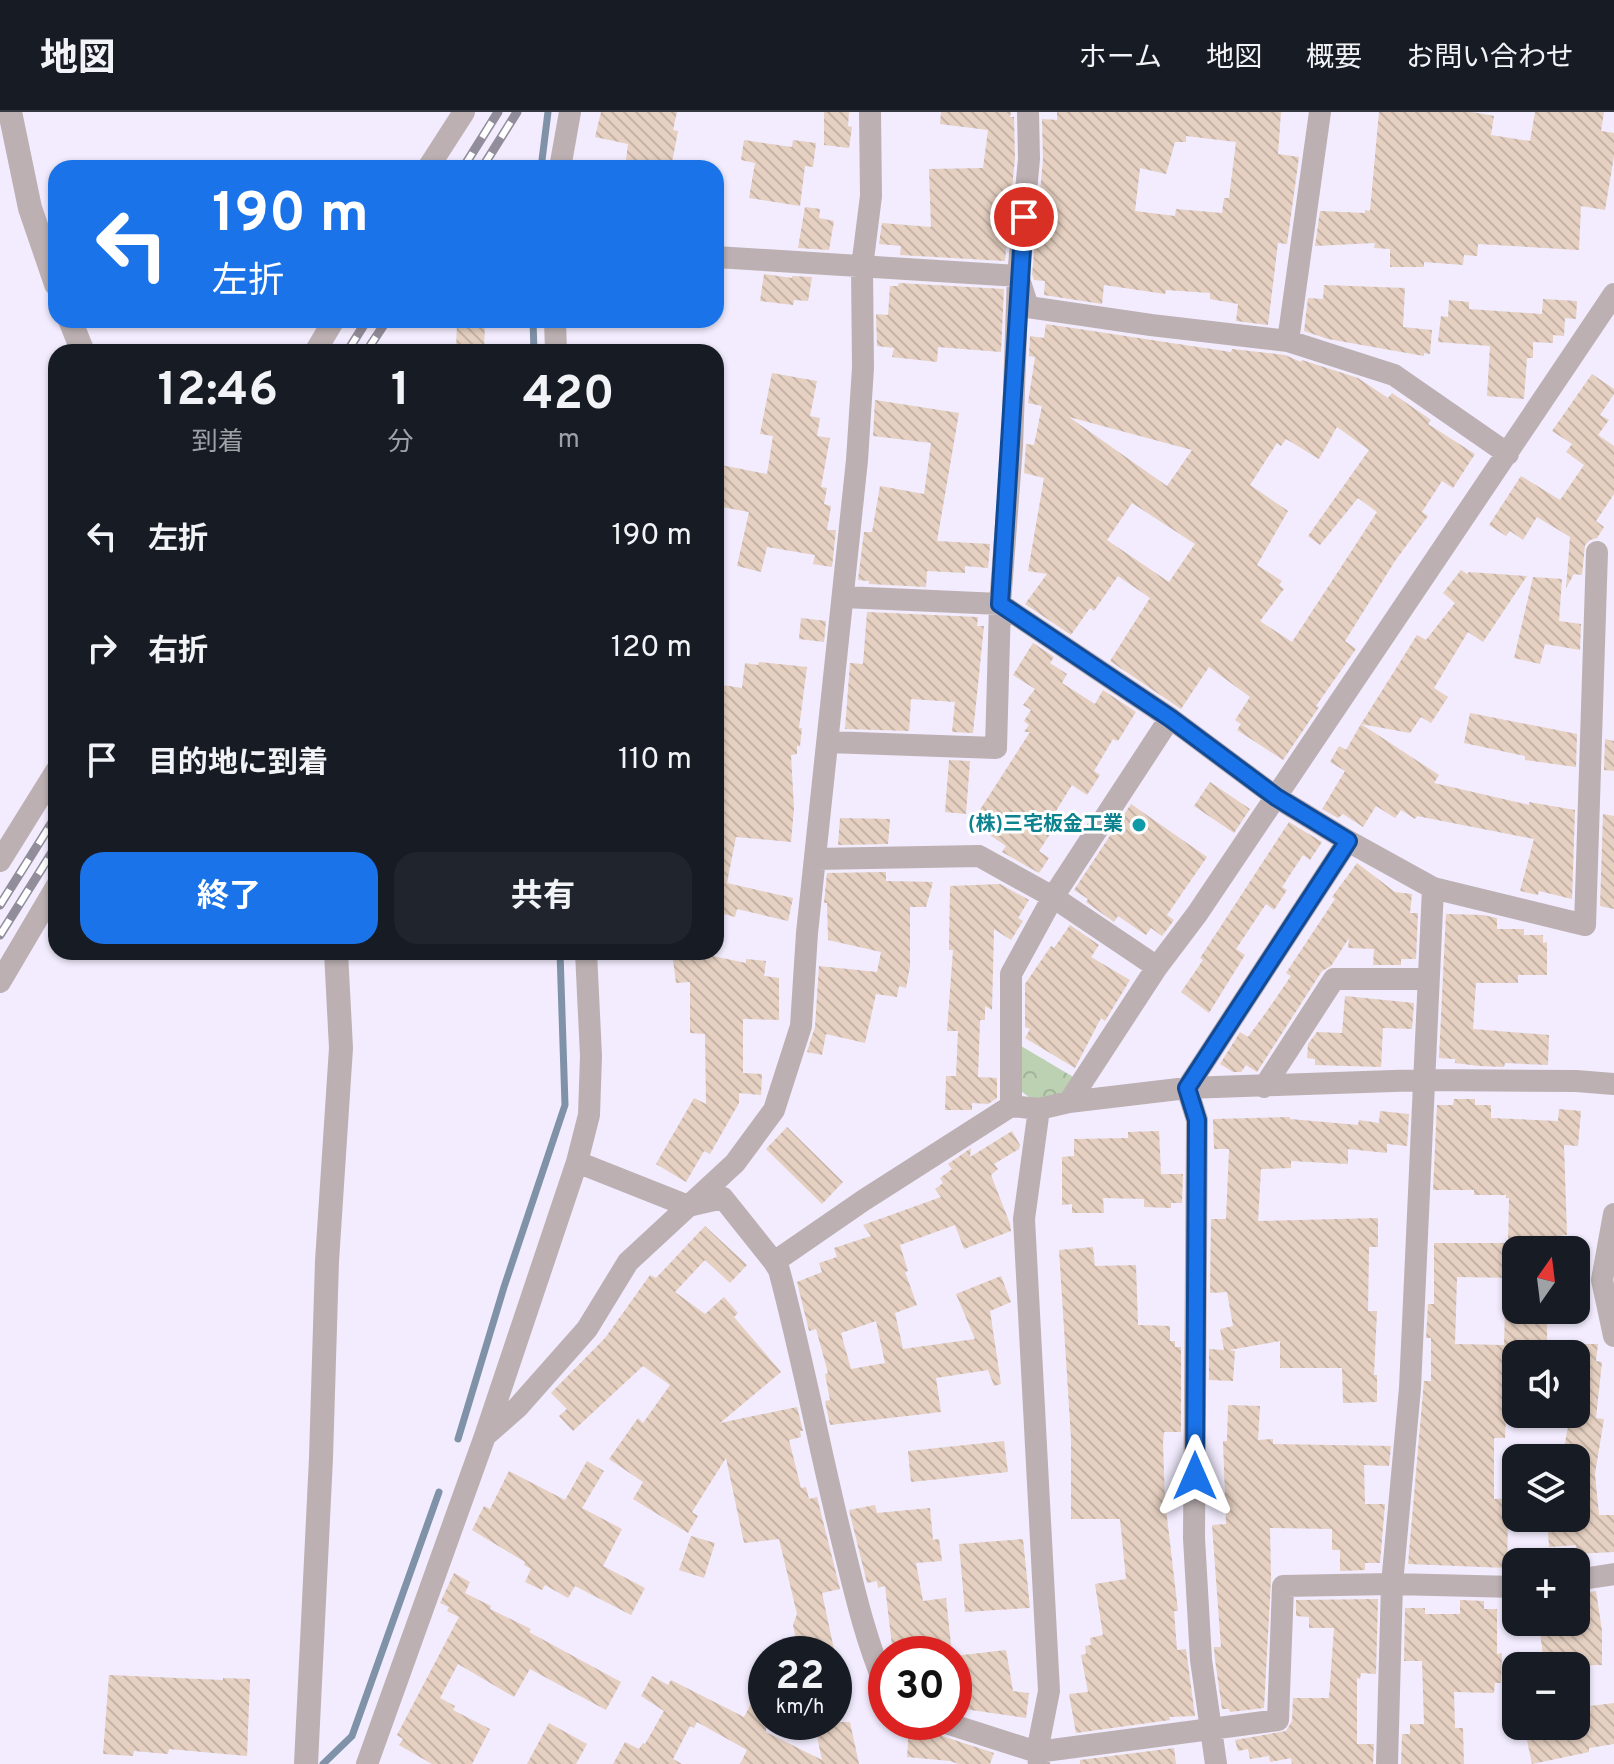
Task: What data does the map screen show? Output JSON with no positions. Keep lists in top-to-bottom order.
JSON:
{
  "places": ["(株)三宅板金工業"],
  "north": "top",
  "page": {
    "header": "地図",
    "nav": [
      "ホーム",
      "地図",
      "概要",
      "お問い合わせ"
    ],
    "turn": ["190 m", "左折"],
    "eta": [
      "12:46",
      "到着",
      "1",
      "分",
      "420",
      "m"
    ],
    "list": [
      {
        "name": "左折",
        "value": "190 m"
      },
      {
        "name": "右折",
        "value": "120 m"
      },
      {
        "name": "目的地に到着",
        "value": "110 m"
      }
    ],
    "buttons": ["終了", "共有"],
    "map_buttons": ["+", "−"],
    "speed": "22 km/h",
    "limit": "30"
  }
}
